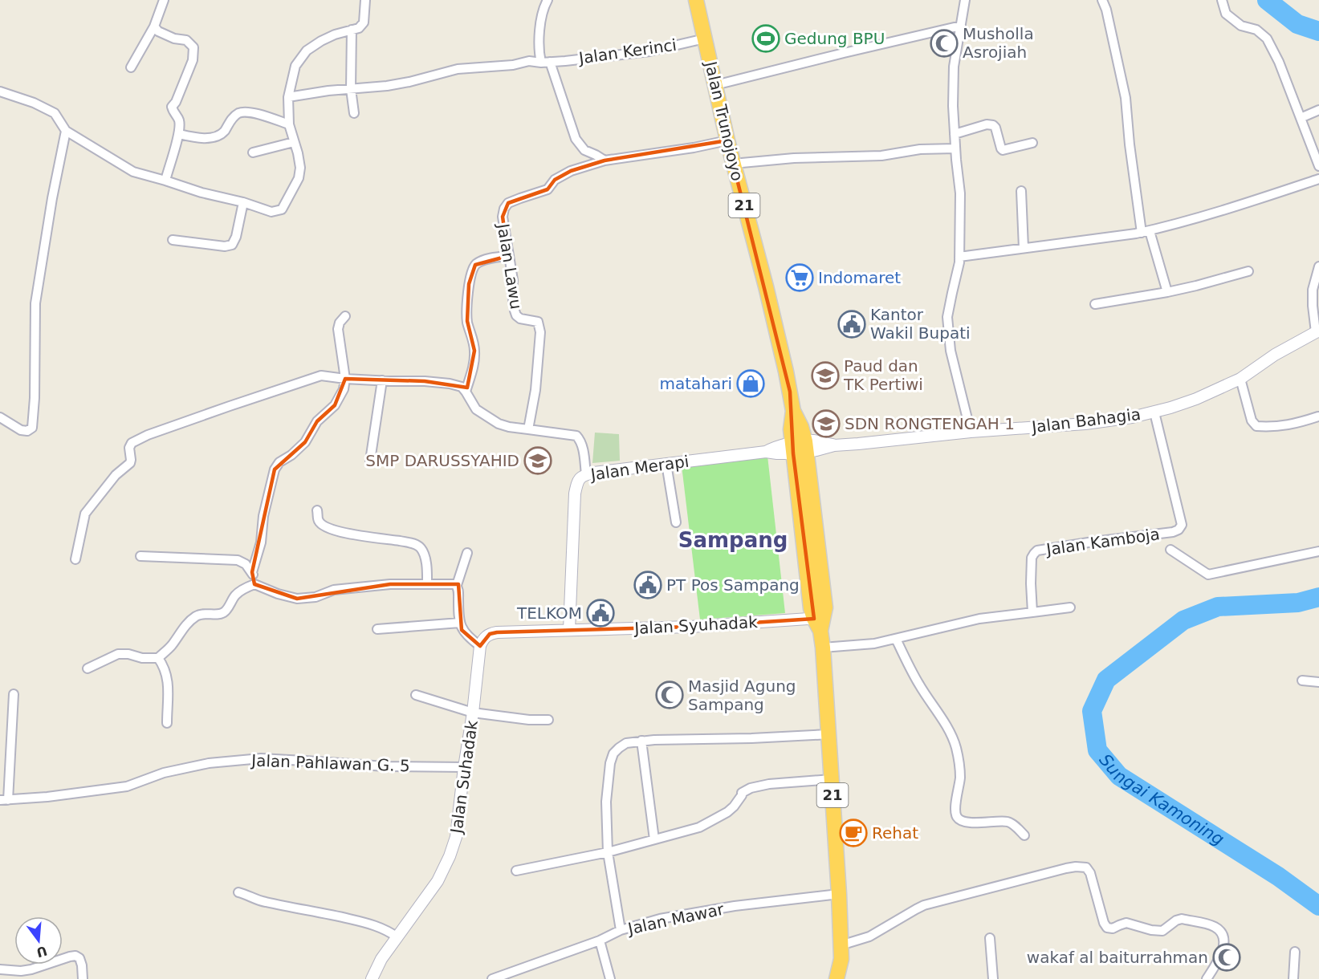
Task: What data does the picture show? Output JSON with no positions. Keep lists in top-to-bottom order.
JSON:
{
  "streets": {
    "highway": ["Jalan Trunojoyo", "21"],
    "street": [
      "Jalan Kerinci",
      "Jalan Lawu",
      "Jalan Bahagia",
      "Jalan Merapi",
      "Jalan Kamboja",
      "Jalan Syuhadak",
      "Jalan Pahlawan G. 5",
      "Jalan Suhadak",
      "Jalan Mawar"
    ]
  },
  "crossings": [
    ["Jalan Kerinci", "Jalan Trunojoyo"],
    ["Jalan Trunojoyo", "21"],
    ["Jalan Trunojoyo", "Jalan Lawu"],
    ["Jalan Trunojoyo", "Jalan Bahagia"],
    ["Jalan Trunojoyo", "Jalan Merapi"],
    ["21", "Jalan Bahagia"],
    ["21", "Jalan Merapi"],
    ["21", "Jalan Syuhadak"],
    ["21", "Jalan Mawar"],
    ["Jalan Bahagia", "Jalan Merapi"],
    ["Jalan Bahagia", "Jalan Kamboja"],
    ["Jalan Merapi", "Jalan Syuhadak"],
    ["Jalan Pahlawan G. 5", "Jalan Suhadak"]
  ],
  "districts": ["Sampang"],
  "water": ["Sungai Kamoning"],
  "places": {
    "sports": ["Gedung BPU"],
    "mosque": ["Musholla Asrojiah", "Masjid Agung Sampang", "wakaf al baiturrahman"],
    "supermarket": ["Indomaret"],
    "public building": ["Kantor Wakil Bupati", "PT Pos Sampang", "TELKOM"],
    "school or university": ["Paud dan TK Pertiwi", "SDN RONGTENGAH 1", "SMP DARUSSYAHID"],
    "shop": ["matahari"],
    "cafe": ["Rehat"]
  },
  "north": "bottom"
}
